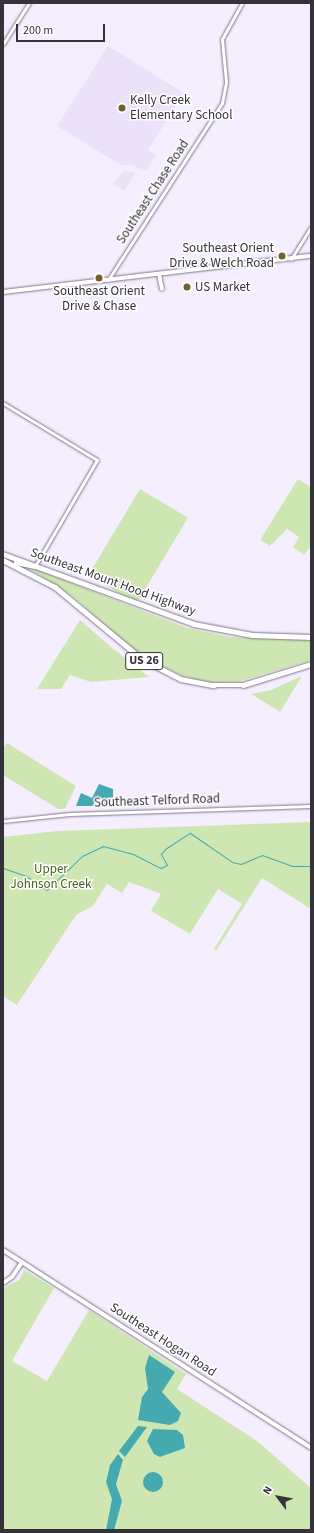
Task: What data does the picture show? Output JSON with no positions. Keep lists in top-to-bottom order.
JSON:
{
  "streets": {
    "highway": ["Southeast Mount Hood Highway", "US 26"],
    "main road": ["Southeast Hogan Road"],
    "street": ["Southeast Chase Road", "Southeast Telford Road"]
  },
  "parks": ["Upper Johnson Creek"],
  "places": [
    "Kelly Creek Elementary School",
    "Southeast Orient Drive & Welch Road",
    "Southeast Orient Drive & Chase",
    "US Market"
  ],
  "scale_bar": "200 m",
  "north": "top left"
}
